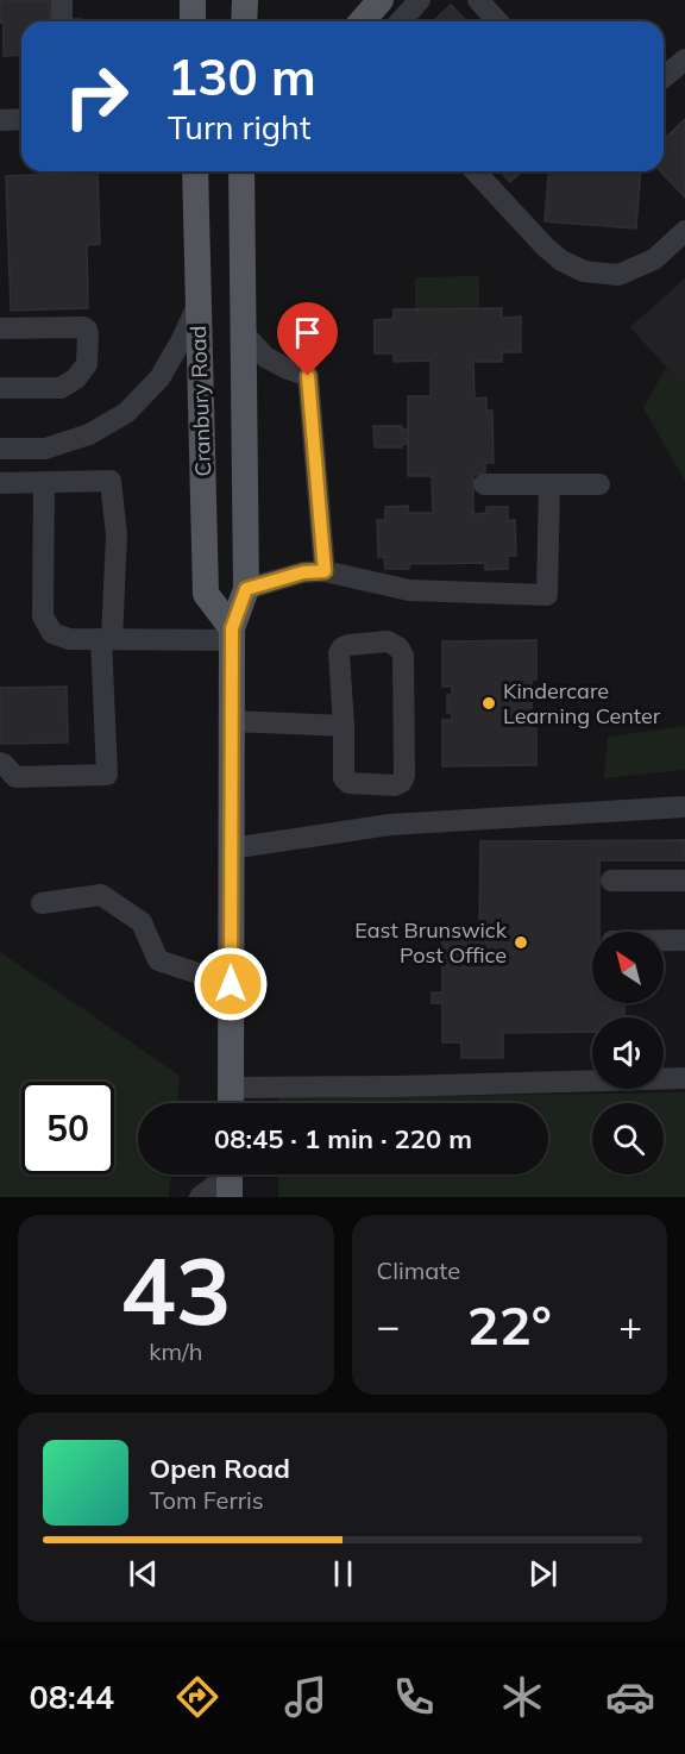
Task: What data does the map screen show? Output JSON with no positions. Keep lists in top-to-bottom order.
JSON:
{
  "streets": {
    "main road": ["Cranbury Road"]
  },
  "places": ["Kindercare Learning Center", "East Brunswick Post Office"],
  "north": "top left",
  "page": {
    "turn": ["130 m", "Turn right"],
    "limit": "50",
    "trip": "08:45 · 1 min · 220 m",
    "tile": [
      ["43", "km/h"],
      "Climate"
    ],
    "heat": ["−", "22°", "+"],
    "song": ["Open Road", "Tom Ferris"],
    "tabs": "08:44"
  }
}
